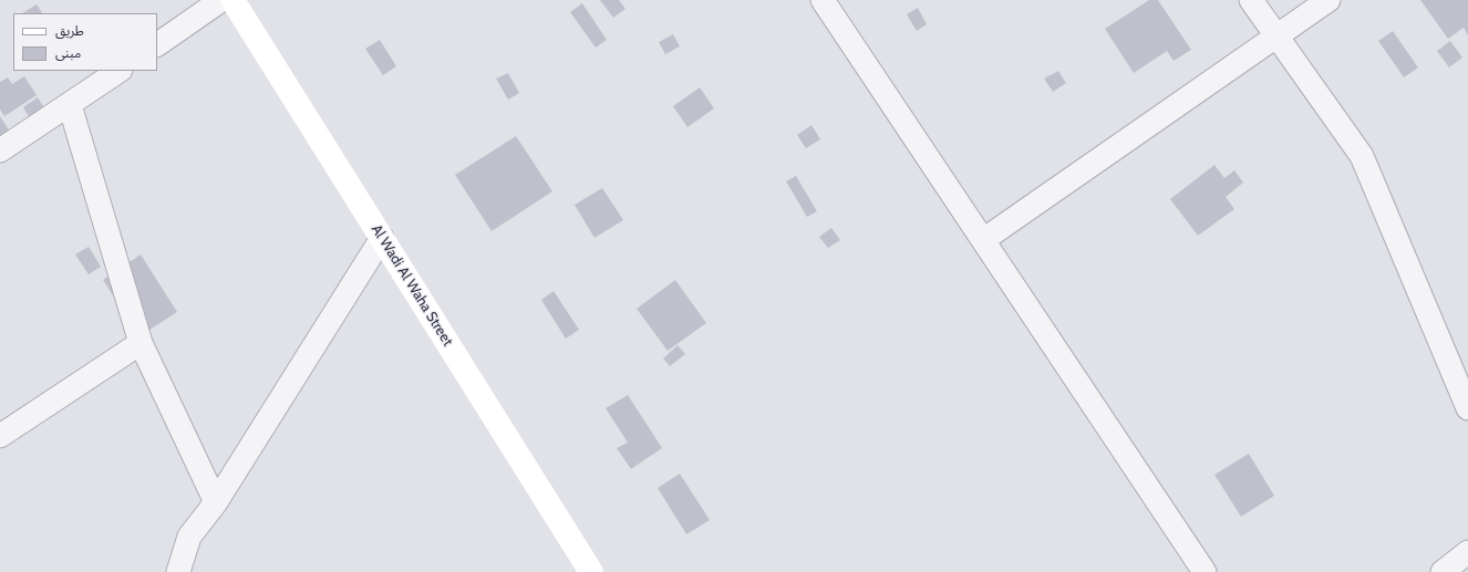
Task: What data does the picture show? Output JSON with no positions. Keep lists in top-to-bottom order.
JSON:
{
  "streets": {
    "main road": ["Al Wadi Al Waha Street"]
  },
  "legend": ["طريق", "مبنى"]
}
